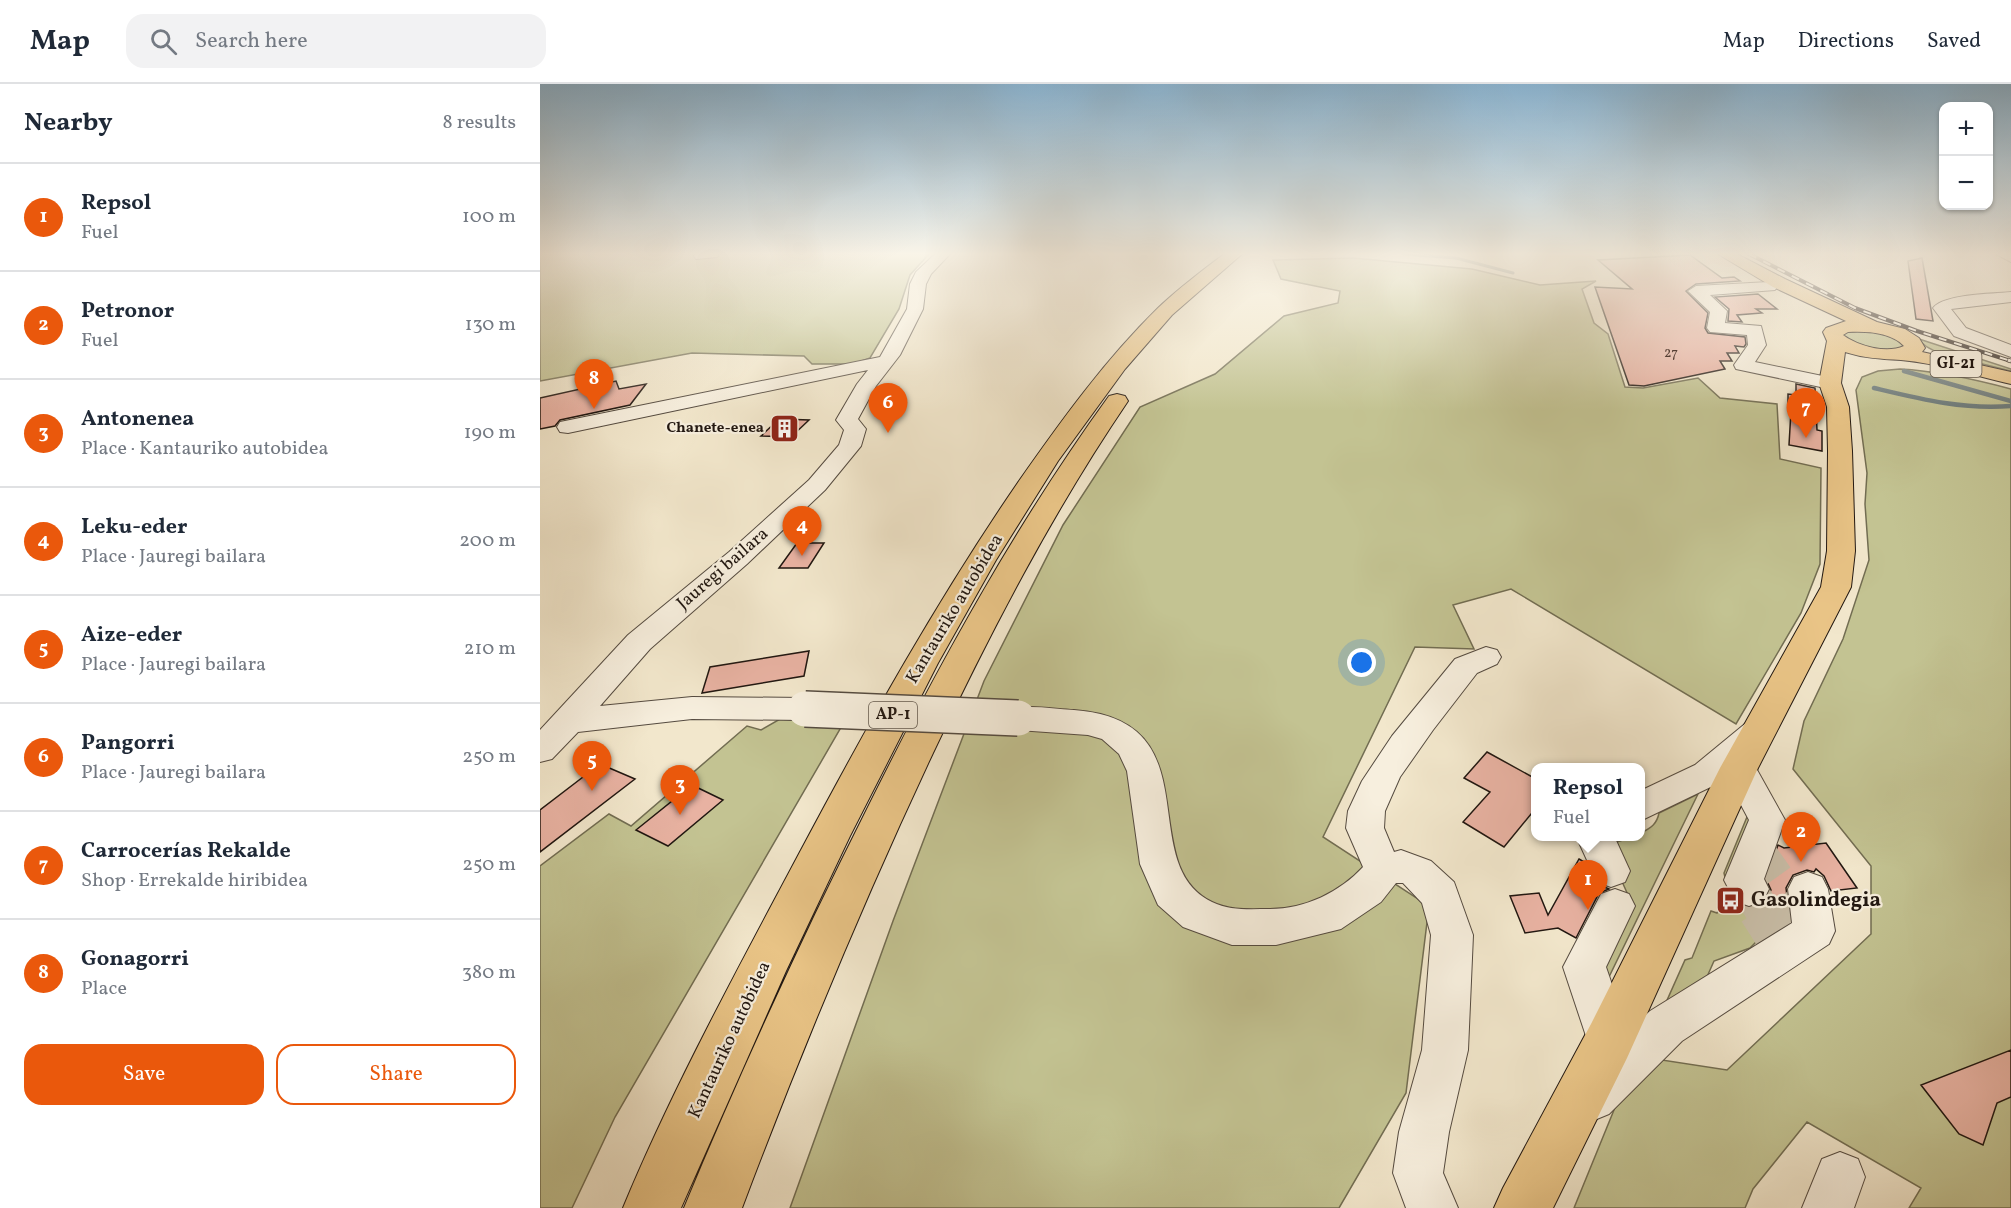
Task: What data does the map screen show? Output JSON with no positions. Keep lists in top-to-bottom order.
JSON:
{
  "streets": {
    "main road": ["GI-21", "Kantauriko autobidea", "AP-1"],
    "street": ["Jauregi bailara"]
  },
  "places": {
    "building": ["Chanete-enea"],
    "bus stop": ["Gasolindegia"]
  },
  "house_numbers": ["27"],
  "page": {
    "header": "Map",
    "search": "Search here",
    "nav": ["Map", "Directions", "Saved"],
    "heading": ["Nearby", "8 results"],
    "map_buttons": ["+", "−"],
    "list": [
      {
        "mark": "1",
        "name": "Repsol",
        "note": "Fuel",
        "value": "100 m"
      },
      {
        "mark": "2",
        "name": "Petronor",
        "note": "Fuel",
        "value": "130 m"
      },
      {
        "mark": "3",
        "name": "Antonenea",
        "note": "Place · Kantauriko autobidea",
        "value": "190 m"
      },
      {
        "mark": "4",
        "name": "Leku-eder",
        "note": "Place · Jauregi bailara",
        "value": "200 m"
      },
      {
        "mark": "5",
        "name": "Aize-eder",
        "note": "Place · Jauregi bailara",
        "value": "210 m"
      },
      {
        "mark": "6",
        "name": "Pangorri",
        "note": "Place · Jauregi bailara",
        "value": "250 m"
      },
      {
        "mark": "7",
        "name": "Carrocerías Rekalde",
        "note": "Shop · Errekalde hiribidea",
        "value": "250 m"
      },
      {
        "mark": "8",
        "name": "Gonagorri",
        "note": "Place",
        "value": "380 m"
      }
    ],
    "pins": [
      "8",
      "6",
      "7",
      "4",
      "5",
      "3",
      "2",
      "1"
    ],
    "popup": ["Repsol", "Fuel"],
    "buttons": ["Save", "Share"]
  }
}
